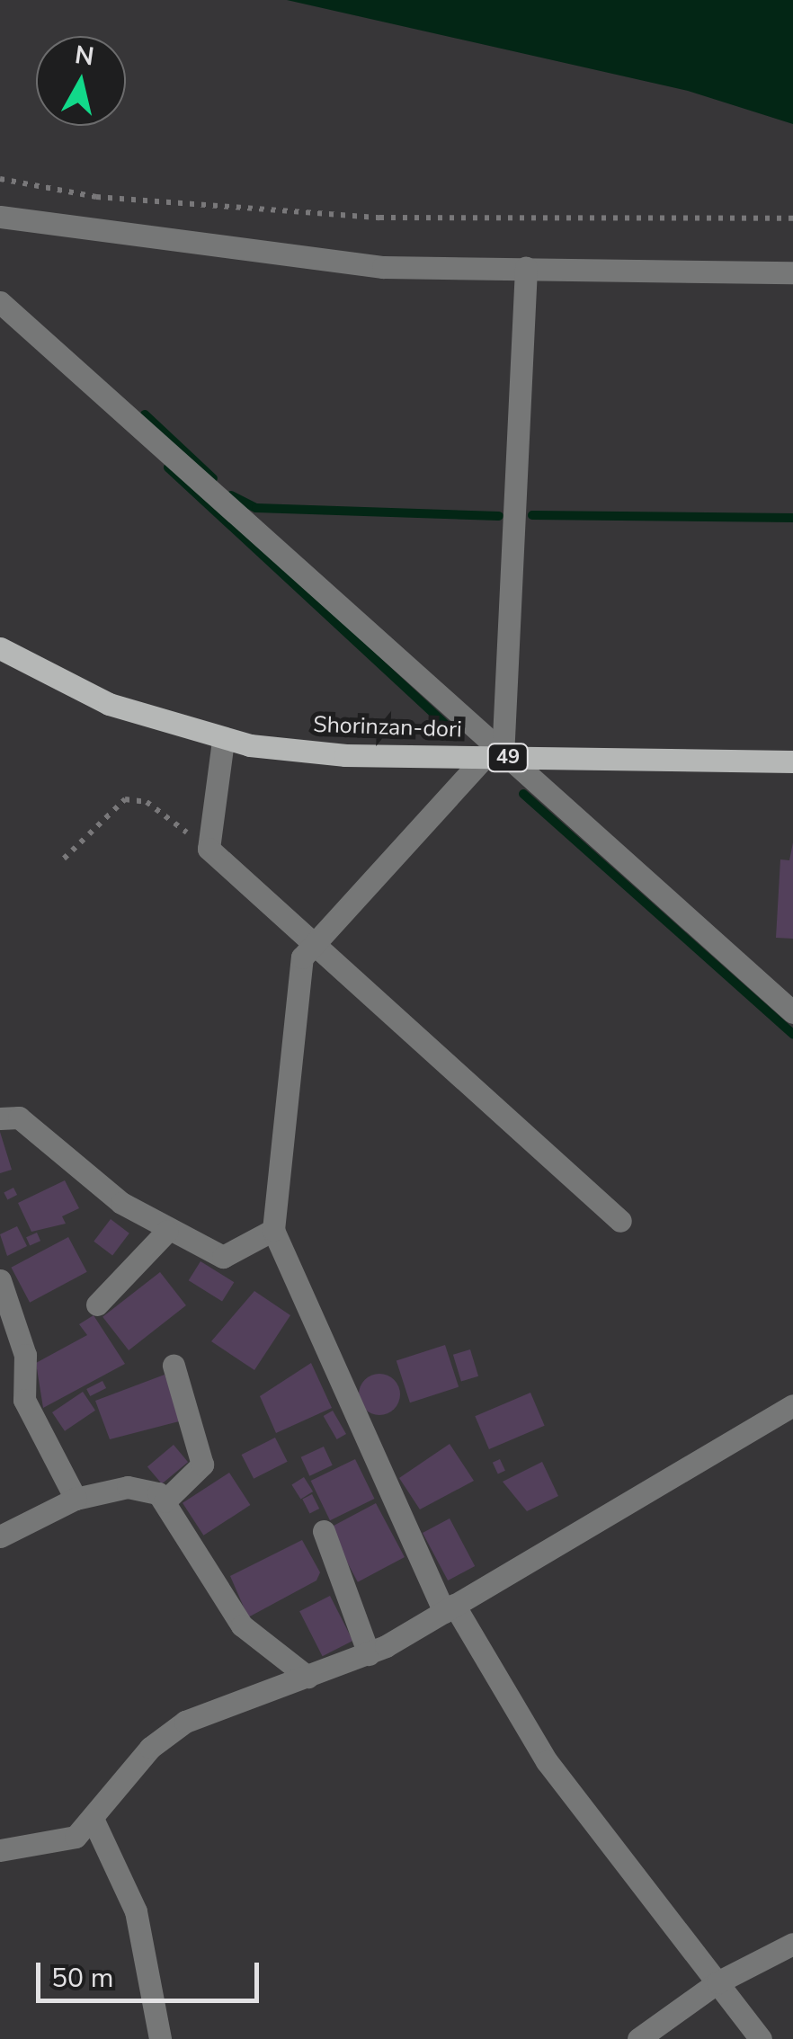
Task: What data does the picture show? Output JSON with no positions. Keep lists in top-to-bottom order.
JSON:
{
  "streets": {
    "main road": ["Shorinzan-dori", "49"]
  },
  "scale_bar": "50 m",
  "north": "top"
}
